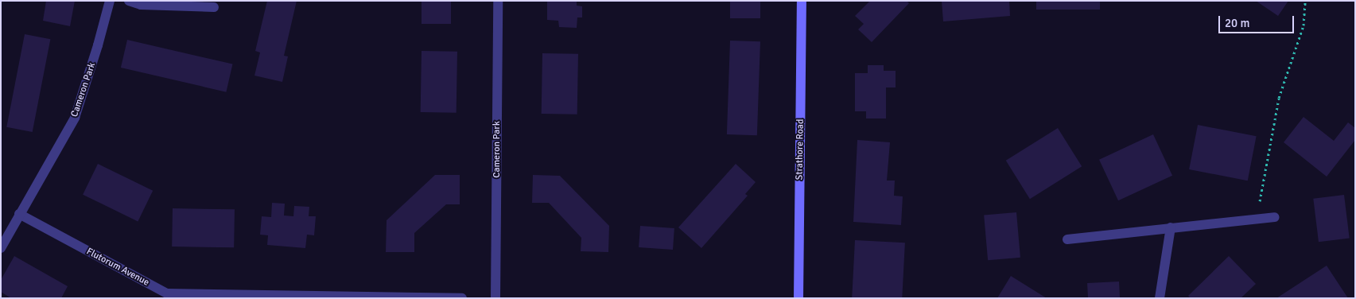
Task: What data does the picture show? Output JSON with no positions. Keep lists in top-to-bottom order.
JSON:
{
  "streets": {
    "street": ["Cameron Park", "Strathore Road", "Flutorum Avenue"]
  },
  "crossings": [
    ["Cameron Park", "Flutorum Avenue"]
  ],
  "scale_bar": "20 m"
}
